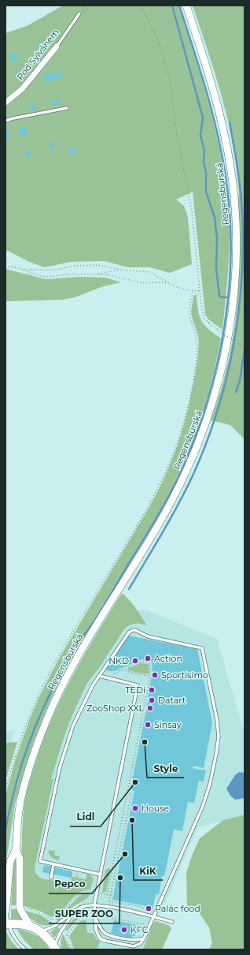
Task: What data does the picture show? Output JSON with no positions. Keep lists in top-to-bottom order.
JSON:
{
  "streets": {
    "main road": ["Regensburská"],
    "street": ["Pod Sylvánem"]
  },
  "places": [
    "Action",
    "NKD",
    "Sportisimo",
    "TEDi",
    "Datart",
    "ZooShop XXL",
    "Sinsay",
    "Style",
    "Lidl",
    "House",
    "KiK",
    "Pepco",
    "SUPER ZOO",
    "Palác food",
    "KFC"
  ]
}
